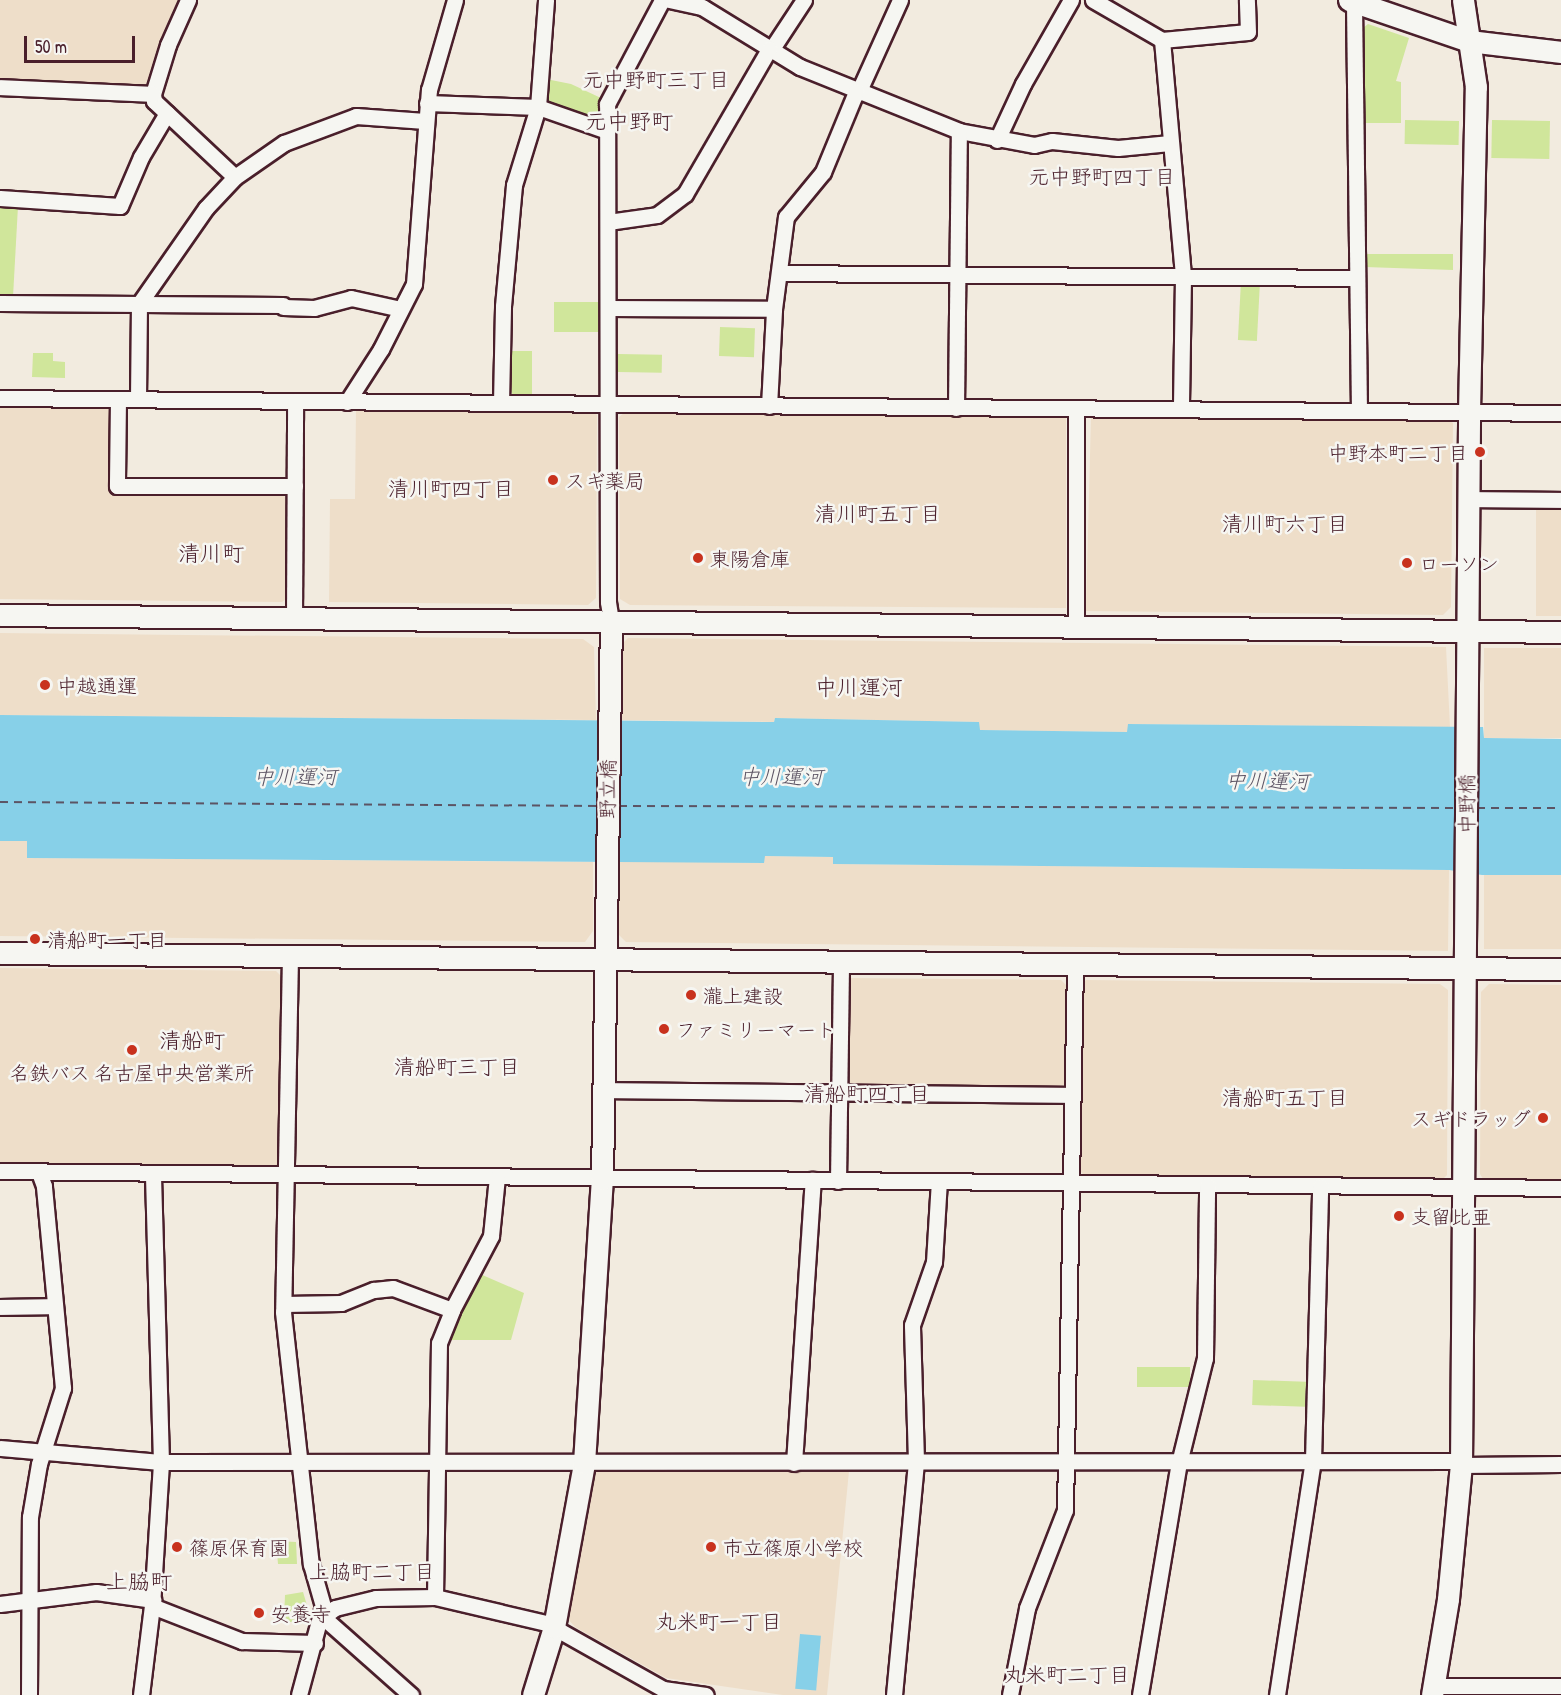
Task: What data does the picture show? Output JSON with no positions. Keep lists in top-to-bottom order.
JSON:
{
  "streets": {
    "street": ["野立橋", "中野橋"]
  },
  "districts": [
    "元中野町三丁目",
    "元中野町",
    "元中野町四丁目",
    "清川町四丁目",
    "清川町五丁目",
    "清川町六丁目",
    "清川町",
    "中川運河",
    "清船町",
    "清船町三丁目",
    "清船町四丁目",
    "清船町五丁目",
    "上脇町二丁目",
    "上脇町",
    "丸米町一丁目",
    "丸米町二丁目"
  ],
  "water": ["中川運河"],
  "places": [
    "中野本町二丁目",
    "スギ薬局",
    "東陽倉庫",
    "ローソン",
    "中越通運",
    "清船町一丁目",
    "瀧上建設",
    "ファミリーマート",
    "名鉄バス 名古屋中央営業所",
    "スギドラッグ",
    "支留比亜",
    "篠原保育園",
    "市立篠原小学校",
    "安養寺"
  ],
  "scale_bar": "50 m"
}
